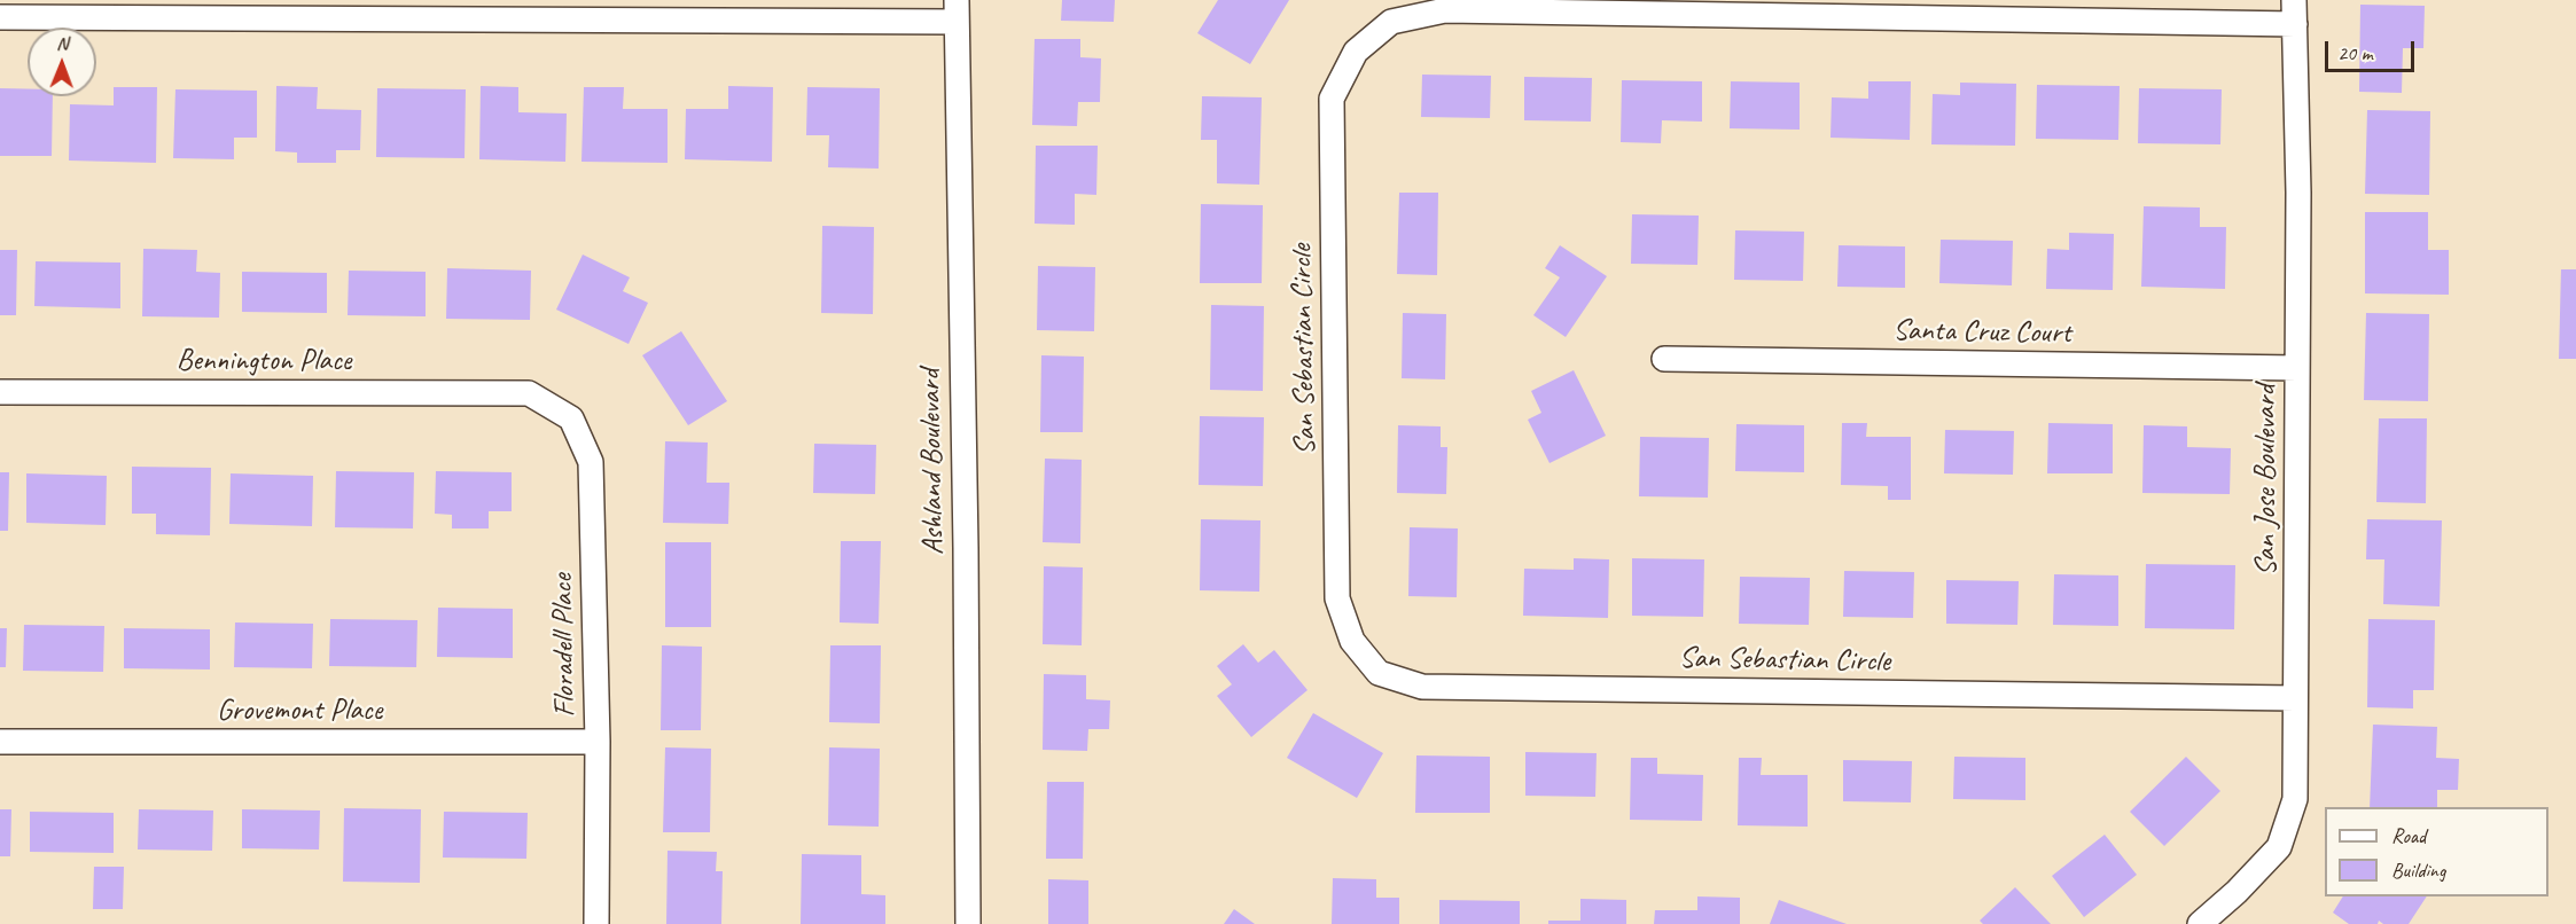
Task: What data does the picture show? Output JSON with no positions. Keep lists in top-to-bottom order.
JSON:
{
  "streets": {
    "street": [
      "Santa Cruz Court",
      "San Sebastian Circle",
      "Bennington Place",
      "Ashland Boulevard",
      "San Jose Boulevard",
      "Floradell Place",
      "Grovemont Place"
    ]
  },
  "crossings": [
    ["Santa Cruz Court", "San Jose Boulevard"],
    ["San Sebastian Circle", "San Jose Boulevard"],
    ["Bennington Place", "Floradell Place"],
    ["Floradell Place", "Grovemont Place"]
  ],
  "legend": ["Road", "Building"],
  "scale_bar": "20 m",
  "north": "top"
}
